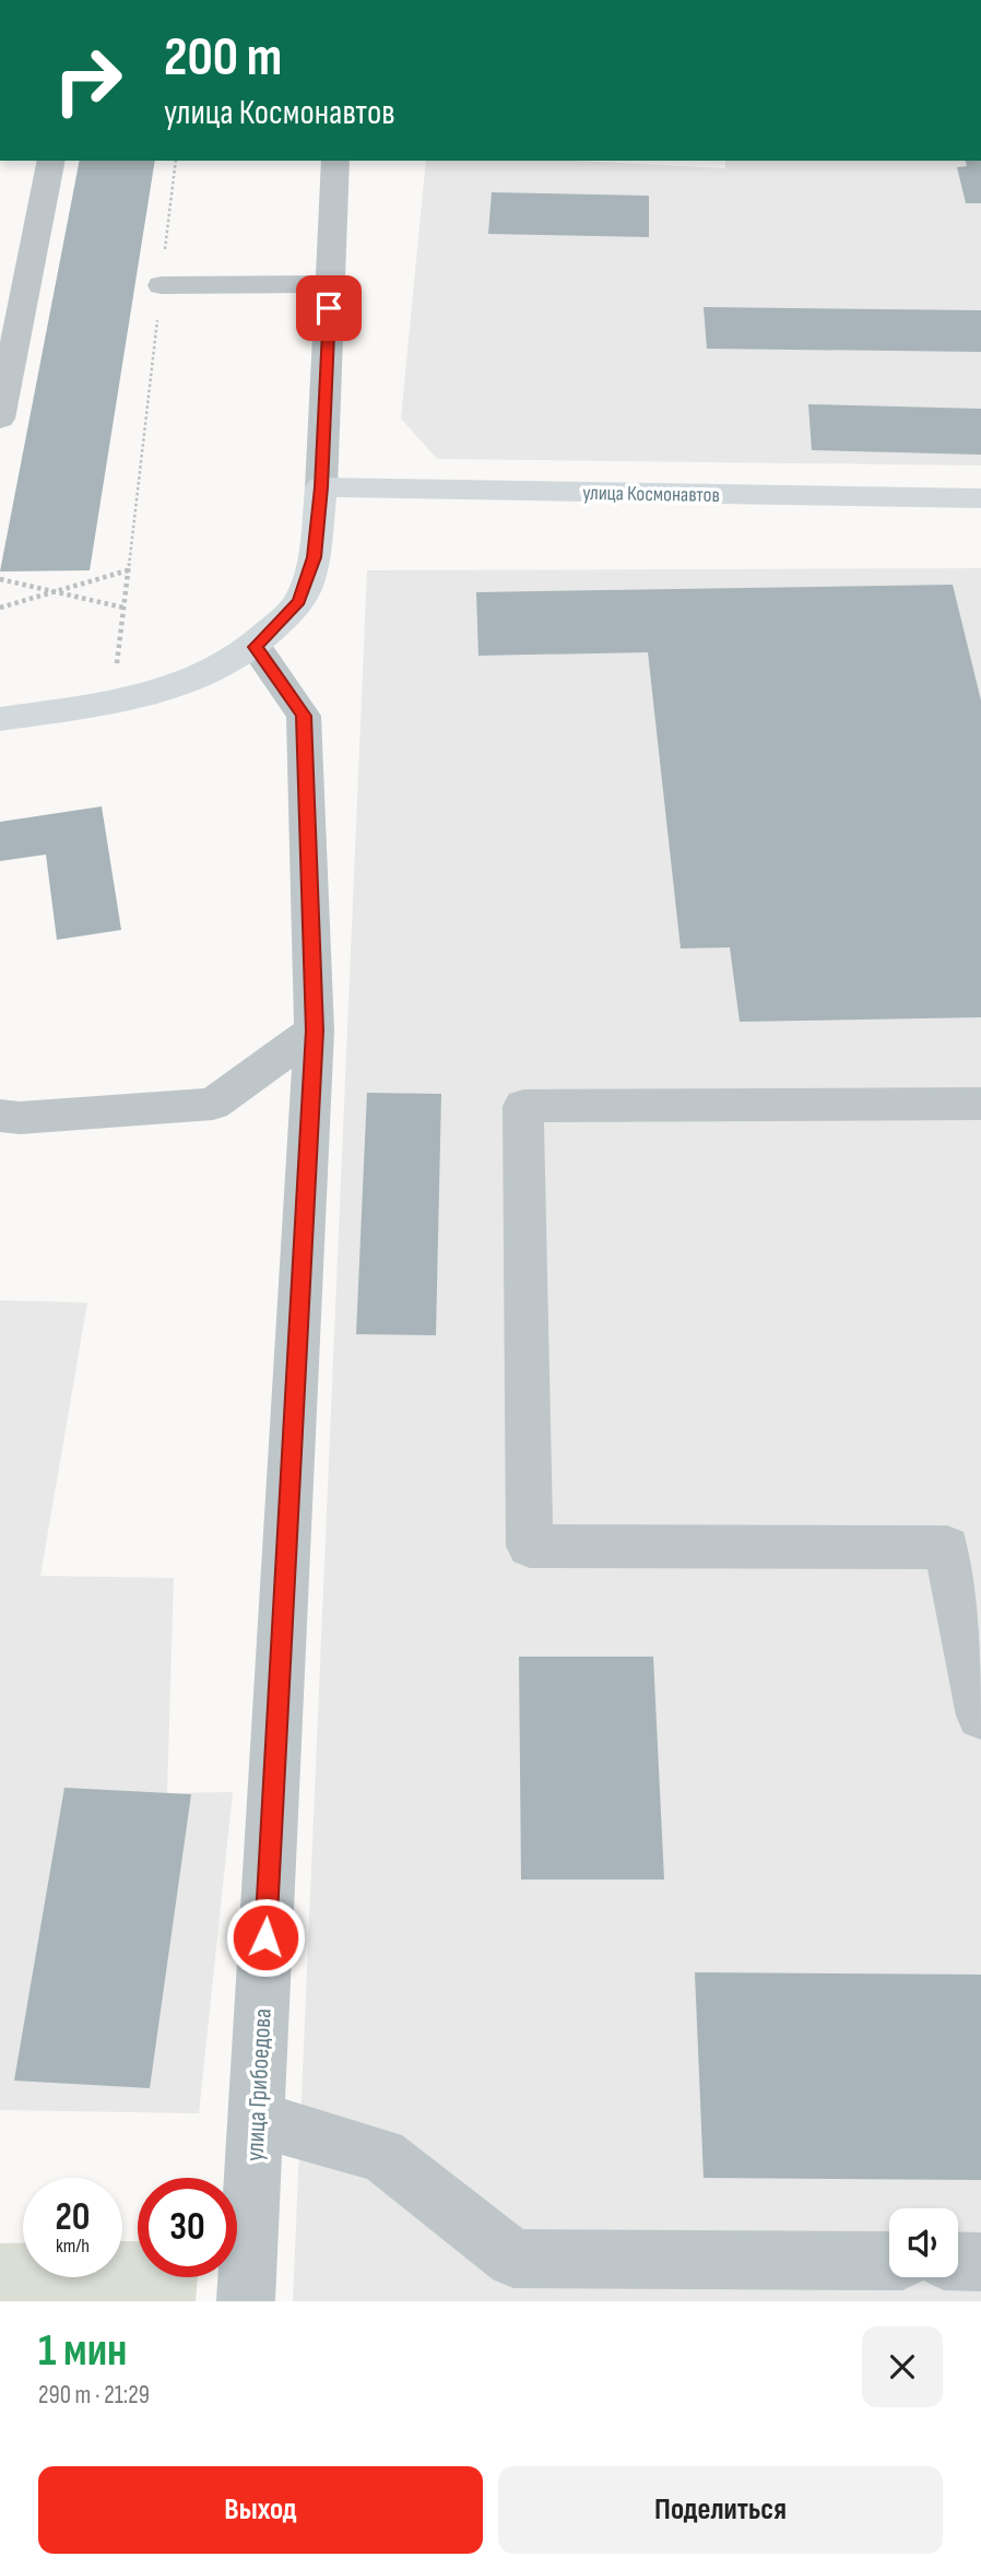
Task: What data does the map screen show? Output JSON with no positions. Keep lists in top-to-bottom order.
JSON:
{
  "streets": {
    "main road": ["улица Космонавтов"],
    "street": ["улица Грибоедова"]
  },
  "page": {
    "turn": ["200 m", "улица Космонавтов"],
    "speed": "20 km/h",
    "limit": "30",
    "heading": ["1 мин", "290 m · 21:29"],
    "buttons": ["Выход", "Поделиться"]
  }
}
